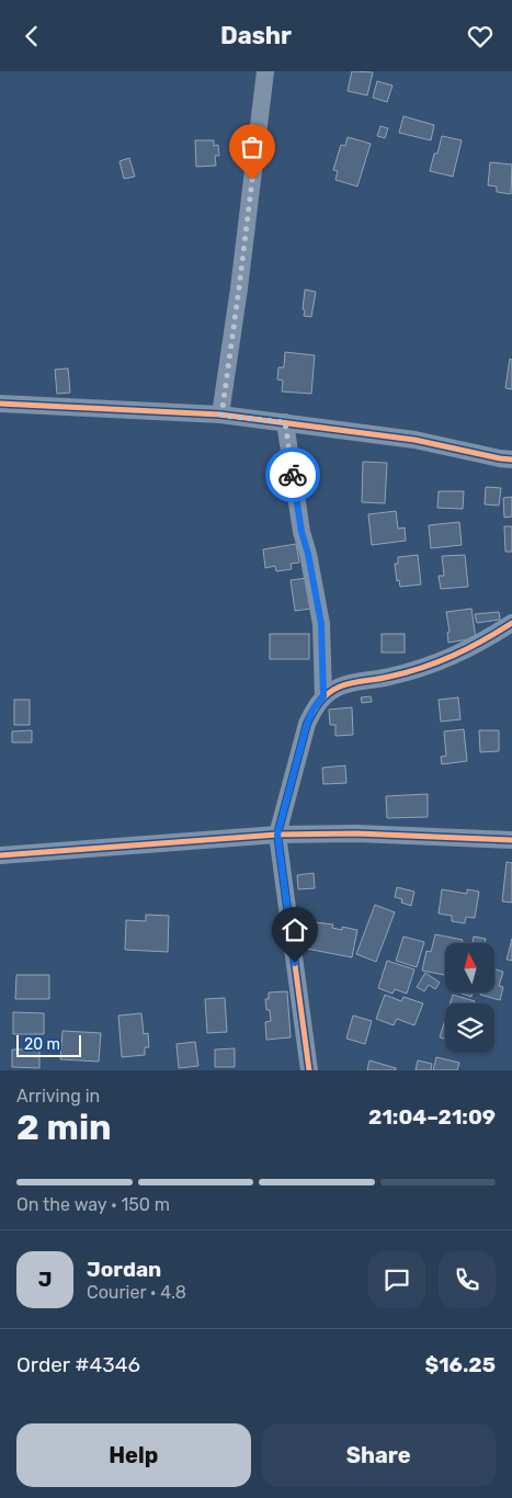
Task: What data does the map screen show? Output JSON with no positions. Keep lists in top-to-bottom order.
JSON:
{
  "scale_bar": "20 m",
  "north": "top",
  "page": {
    "header": "Dashr",
    "scale": "20 m",
    "heading": ["2 min", "Arriving in", "21:04–21:09"],
    "panel": [
      "Jordan",
      "Courier · 4.8",
      "Order #4346",
      "$16.25"
    ],
    "bar": "On the way · 150 m",
    "round": "J",
    "buttons": ["Help", "Share"]
  }
}
